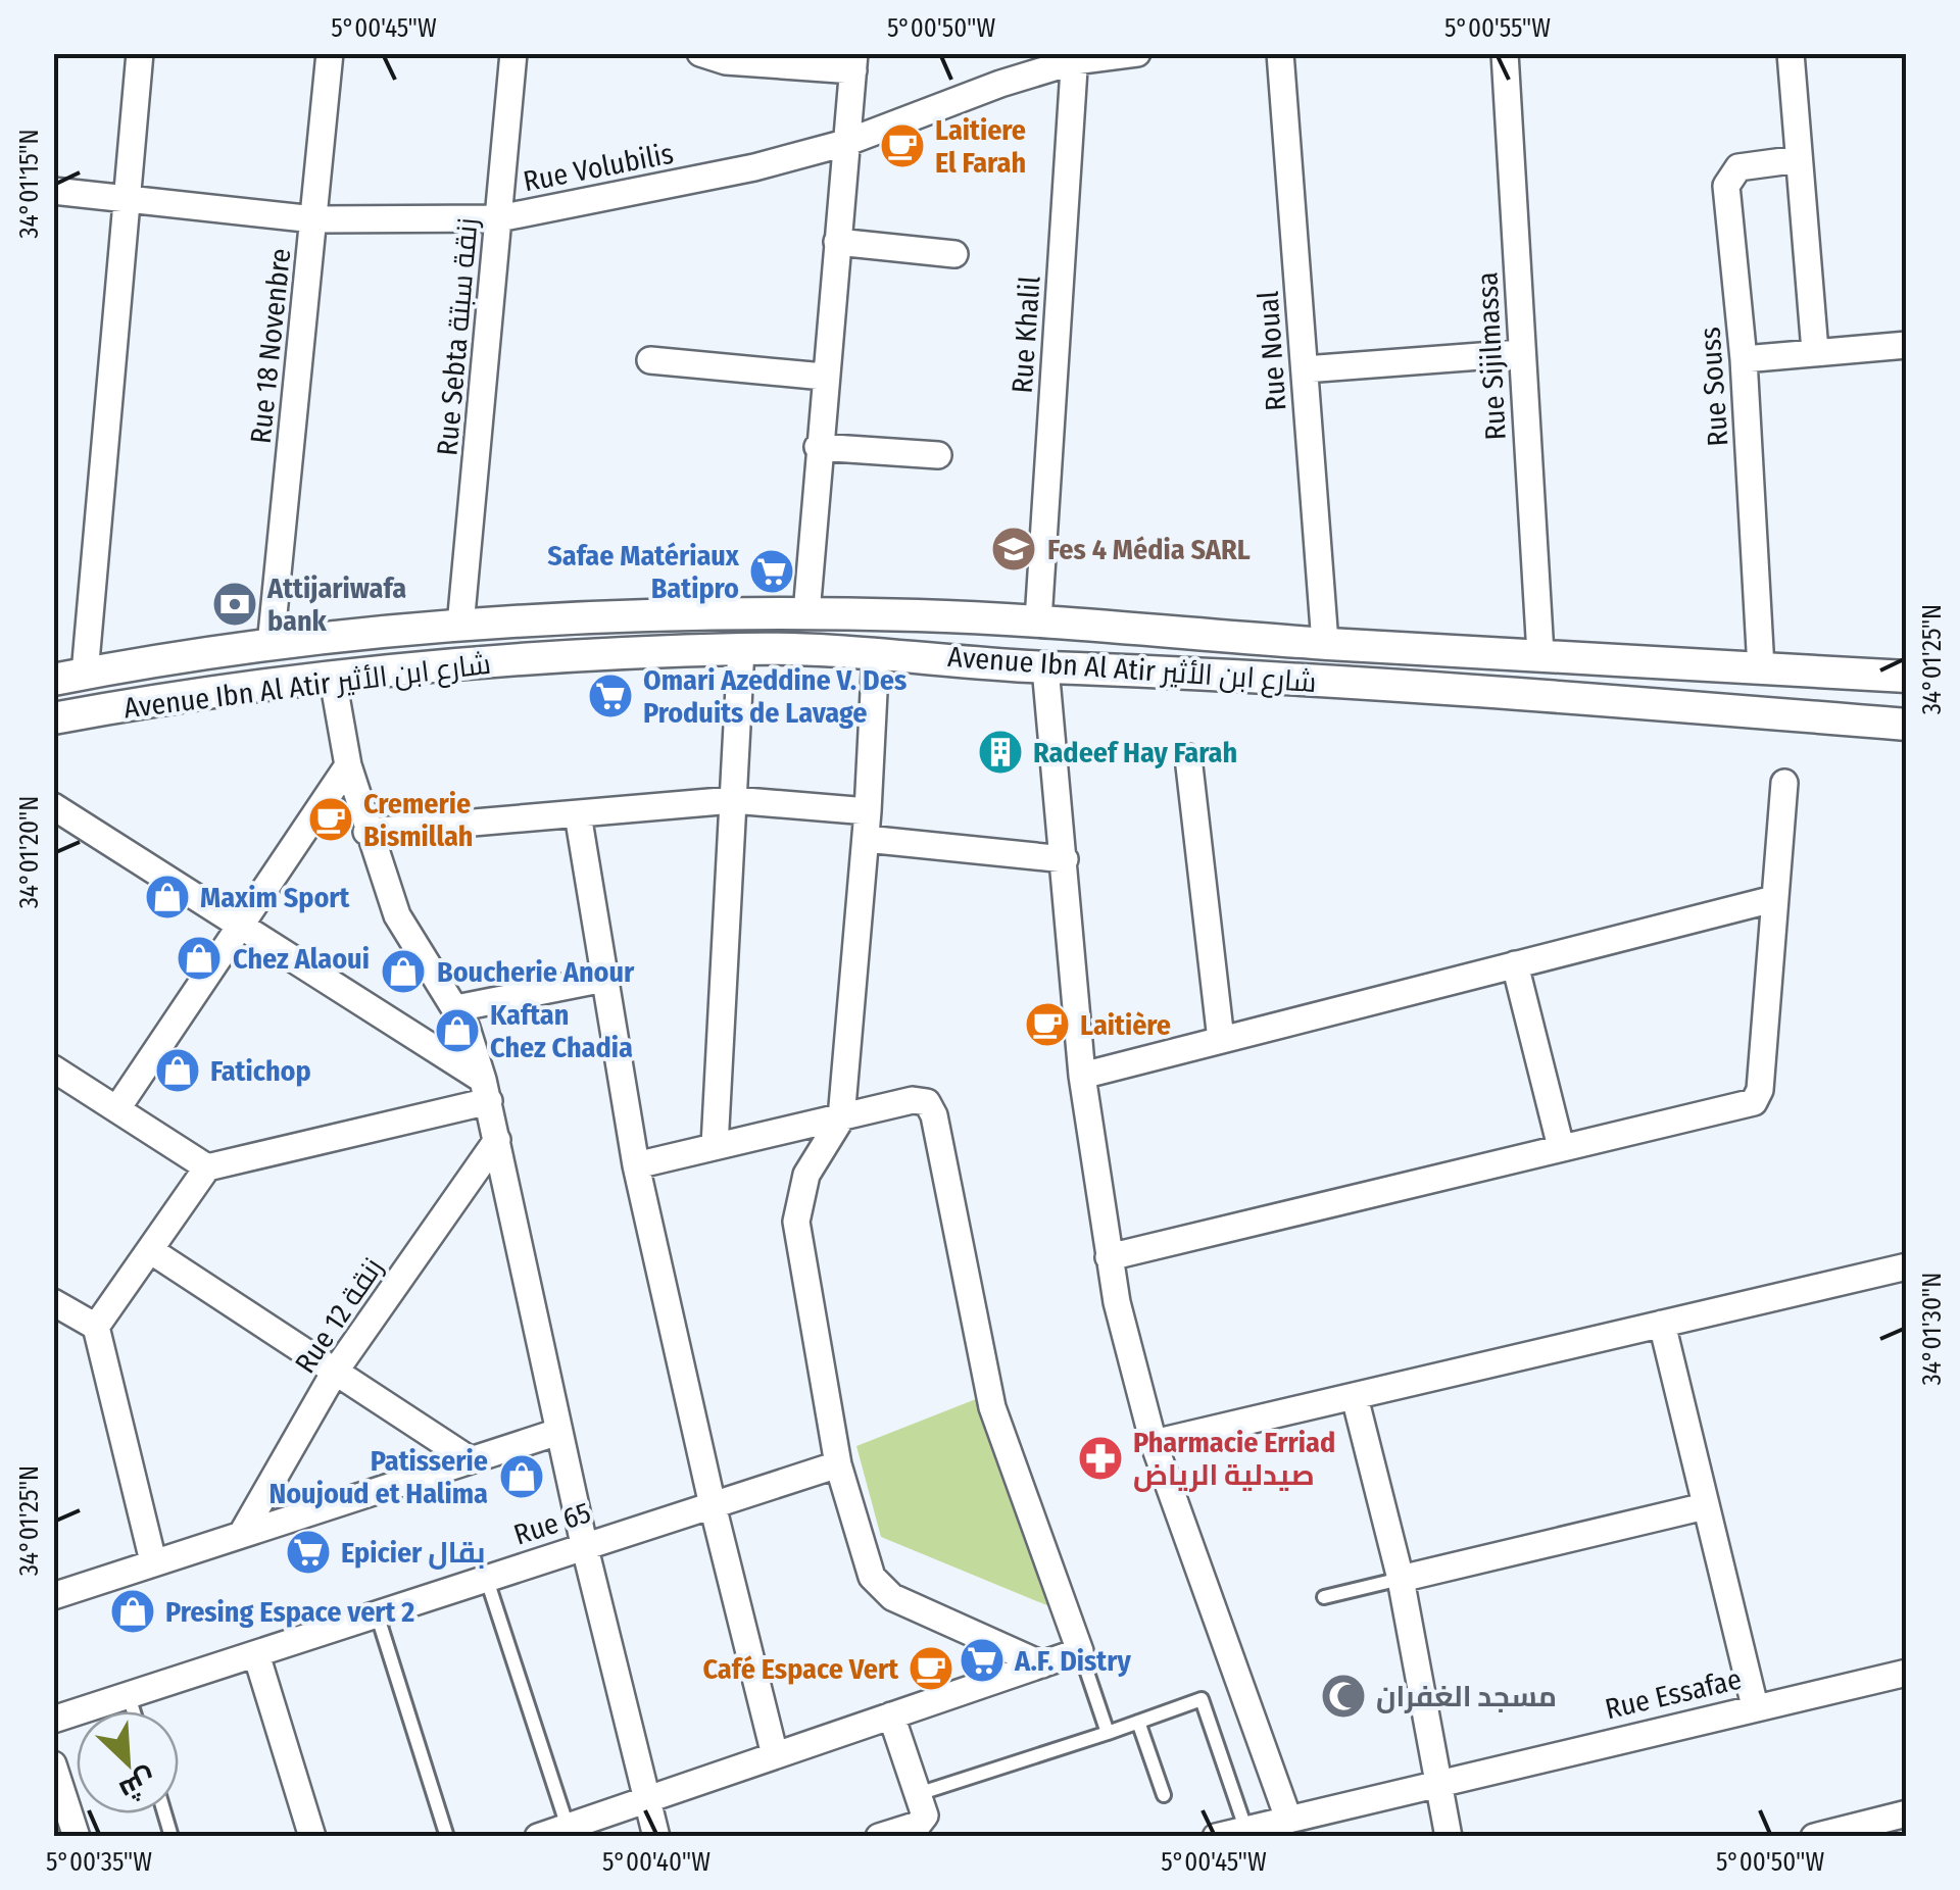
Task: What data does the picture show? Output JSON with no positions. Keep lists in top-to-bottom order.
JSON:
{
  "streets": {
    "street": [
      "Rue Volubilis",
      "Rue Khalil",
      "Rue Sebta زنقة سبتة",
      "Rue 18 Novenbre",
      "Rue Noual",
      "Rue Sijilmassa",
      "Rue Souss",
      "Avenue Ibn Al Atir شارع ابن الأثير",
      "Rue 12 زنقة",
      "Rue 65",
      "Rue Essafae"
    ]
  },
  "crossings": [
    ["Rue Volubilis", "Rue Khalil"],
    ["Rue Volubilis", "Rue Sebta زنقة سبتة"],
    ["Rue Volubilis", "Rue 18 Novenbre"],
    ["Rue Khalil", "Avenue Ibn Al Atir شارع ابن الأثير"],
    ["Rue Sebta زنقة سبتة", "Avenue Ibn Al Atir شارع ابن الأثير"],
    ["Rue 18 Novenbre", "Avenue Ibn Al Atir شارع ابن الأثير"],
    ["Rue Noual", "Avenue Ibn Al Atir شارع ابن الأثير"],
    ["Rue Sijilmassa", "Avenue Ibn Al Atir شارع ابن الأثير"],
    ["Rue Souss", "Avenue Ibn Al Atir شارع ابن الأثير"]
  ],
  "places": {
    "cafe": [
      "Laitiere El Farah",
      "Cremerie Bismillah",
      "Laitière",
      "Café Espace Vert"
    ],
    "school or university": ["Fes 4 Média SARL"],
    "supermarket": [
      "Safae Matériaux Batipro",
      "Omari Azeddine V. Des Produits de Lavage",
      "Epicier بقال",
      "A.F. Distry"
    ],
    "bank": ["Attijariwafa bank"],
    "building": ["Radeef Hay Farah"],
    "shop": [
      "Maxim Sport",
      "Chez Alaoui",
      "Boucherie Anour",
      "Kaftan Chez Chadia",
      "Fatichop",
      "Patisserie Noujoud et Halima",
      "Presing Espace vert 2"
    ],
    "pharmacy": ["Pharmacie Erriad صيدلية الرياض"],
    "mosque": ["مسجد الغفران"]
  },
  "north": "bottom right",
  "coordinates": [
    "5°00'45\"W",
    "5°00'50\"W",
    "5°00'55\"W",
    "34°01'15\"N",
    "34°01'25\"N",
    "34°01'20\"N",
    "34°01'30\"N",
    "5°00'35\"W",
    "5°00'40\"W"
  ]
}
